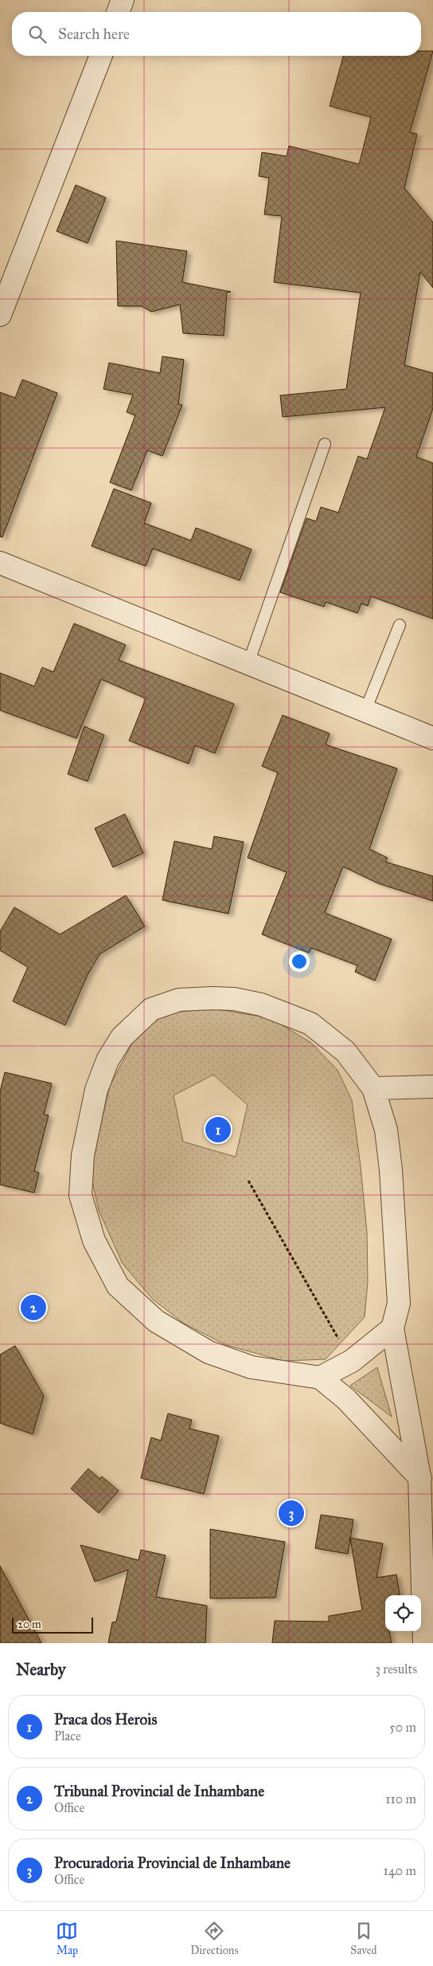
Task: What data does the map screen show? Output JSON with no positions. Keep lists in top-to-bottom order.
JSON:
{
  "scale_bar": "20 m",
  "page": {
    "search": "Search here",
    "pins": ["1", "2", "3"],
    "scale": "20 m",
    "heading": ["Nearby", "3 results"],
    "list": [
      {
        "mark": "1",
        "name": "Praca dos Herois",
        "note": "Place",
        "value": "50 m"
      },
      {
        "mark": "2",
        "name": "Tribunal Provincial de Inhambane",
        "note": "Office",
        "value": "110 m"
      },
      {
        "mark": "3",
        "name": "Procuradoria Provincial de Inhambane",
        "note": "Office",
        "value": "140 m"
      }
    ],
    "nav": ["Map", "Directions", "Saved"]
  }
}
